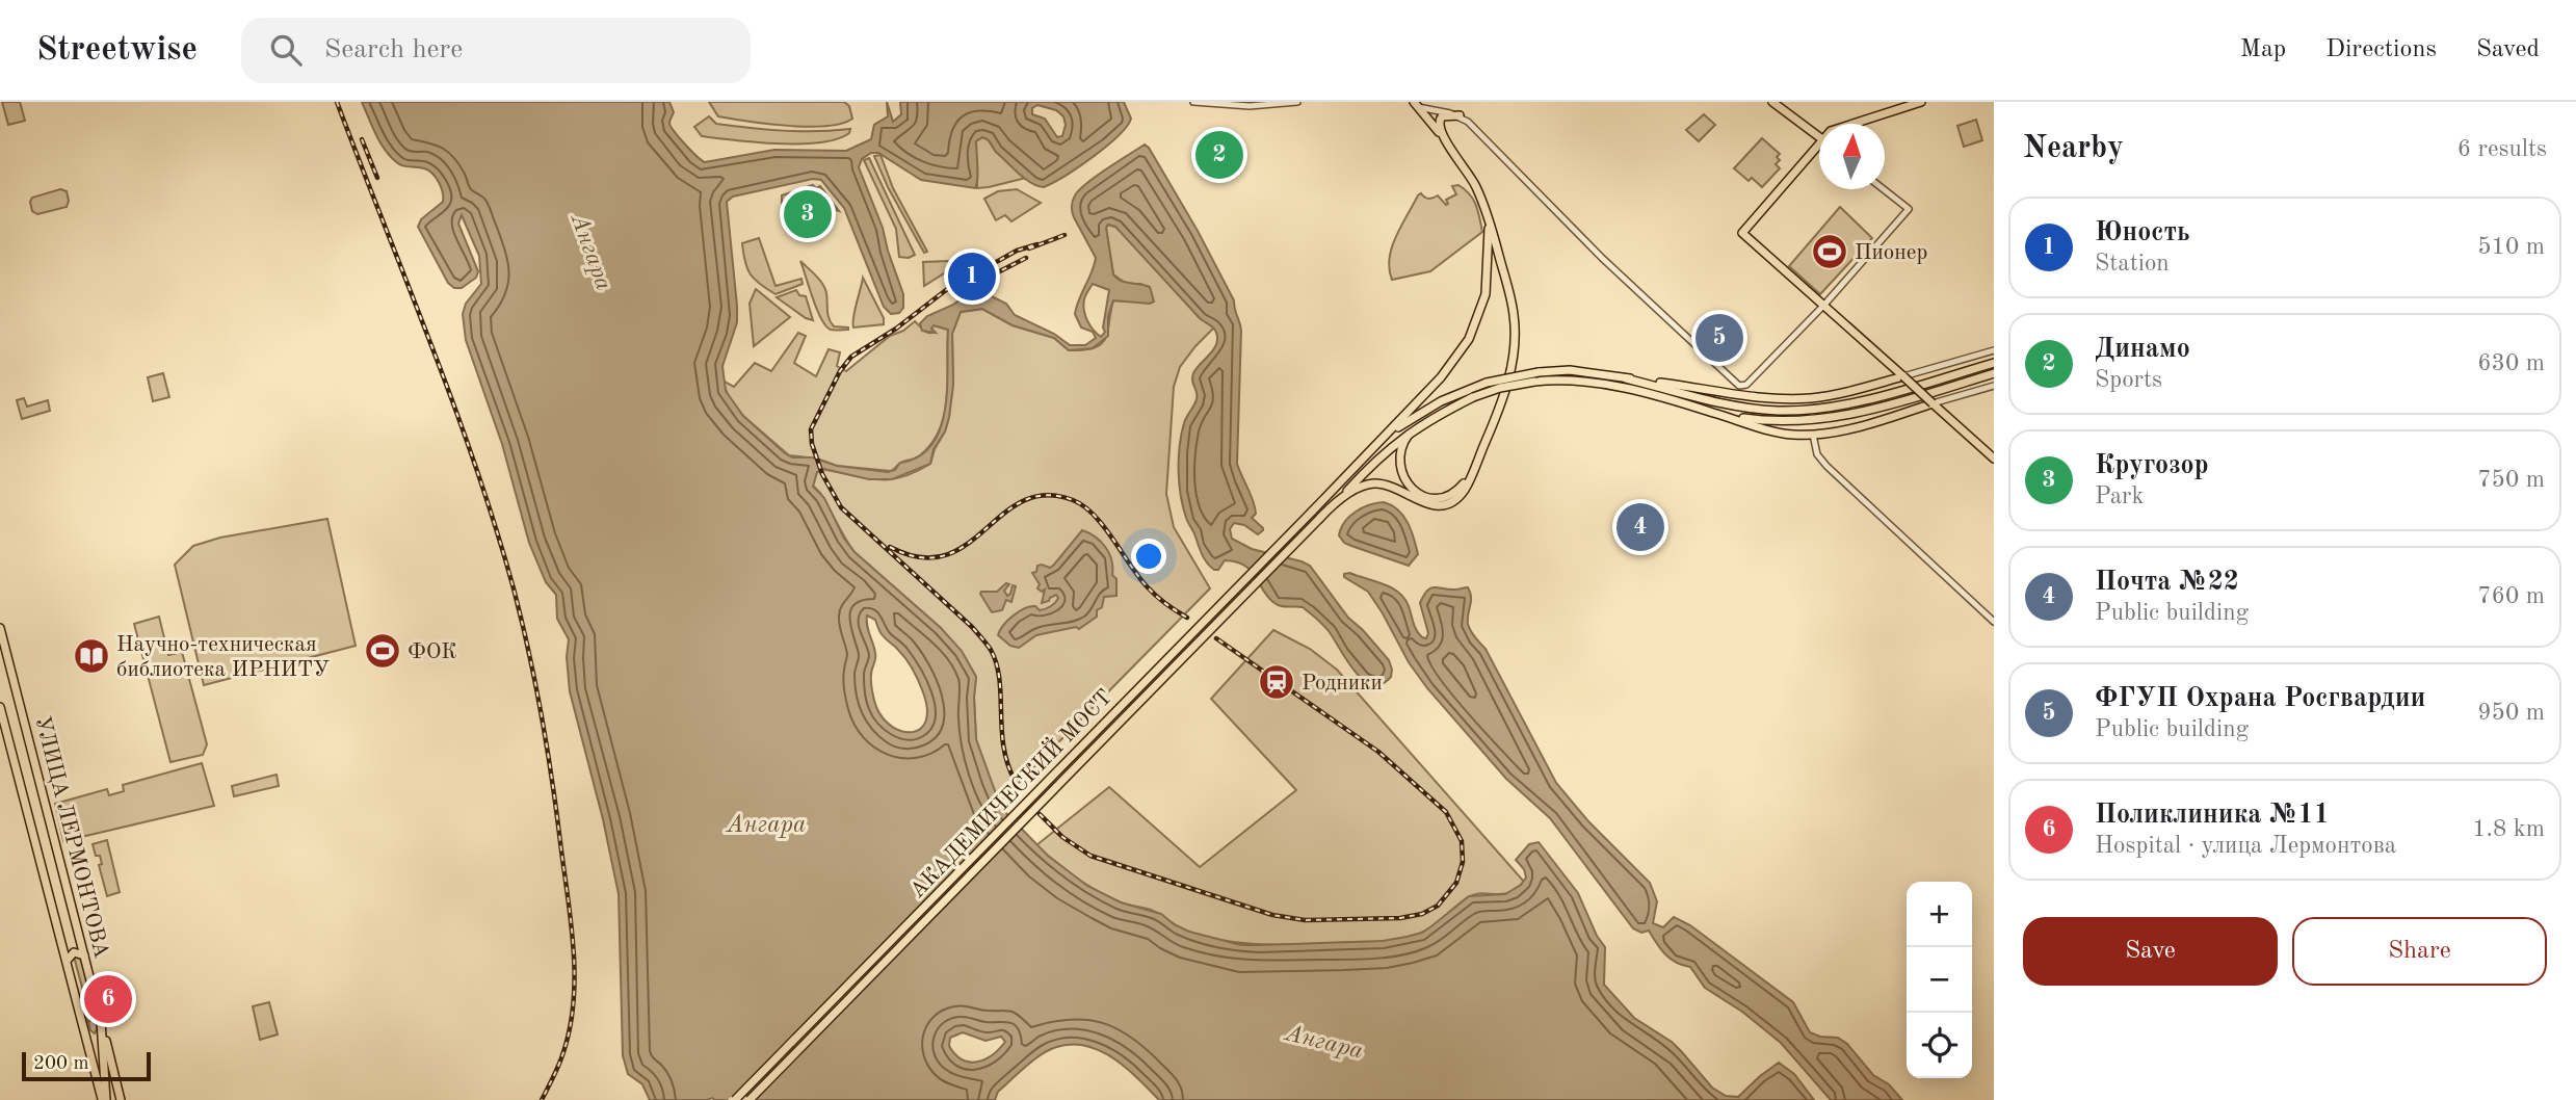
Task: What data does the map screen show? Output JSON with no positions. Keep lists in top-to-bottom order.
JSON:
{
  "streets": {
    "main road": ["АКАДЕМИЧЕСКИЙ МОСТ", "УЛИЦА ЛЕРМОНТОВА"]
  },
  "water": ["Ангара"],
  "places": {
    "sports": ["Пионер", "ФОК"],
    "library": ["Научно-техническая библиотека ИРНИТУ"],
    "station": ["Родники"]
  },
  "scale_bar": "200 m",
  "north": "top",
  "page": {
    "header": "Streetwise",
    "search": "Search here",
    "nav": ["Map", "Directions", "Saved"],
    "heading": ["Nearby", "6 results"],
    "pins": [
      "2",
      "3",
      "1",
      "5",
      "4",
      "6"
    ],
    "list": [
      {
        "mark": "1",
        "name": "Юность",
        "note": "Station",
        "value": "510 m"
      },
      {
        "mark": "2",
        "name": "Динамо",
        "note": "Sports",
        "value": "630 m"
      },
      {
        "mark": "3",
        "name": "Кругозор",
        "note": "Park",
        "value": "750 m"
      },
      {
        "mark": "4",
        "name": "Почта №22",
        "note": "Public building",
        "value": "760 m"
      },
      {
        "mark": "5",
        "name": "ФГУП Охрана Росгвардии",
        "note": "Public building",
        "value": "950 m"
      },
      {
        "mark": "6",
        "name": "Поликлиника №11",
        "note": "Hospital · улица Лермонтова",
        "value": "1.8 km"
      }
    ],
    "map_buttons": ["+", "−"],
    "buttons": ["Save", "Share"],
    "scale": "200 m"
  }
}
